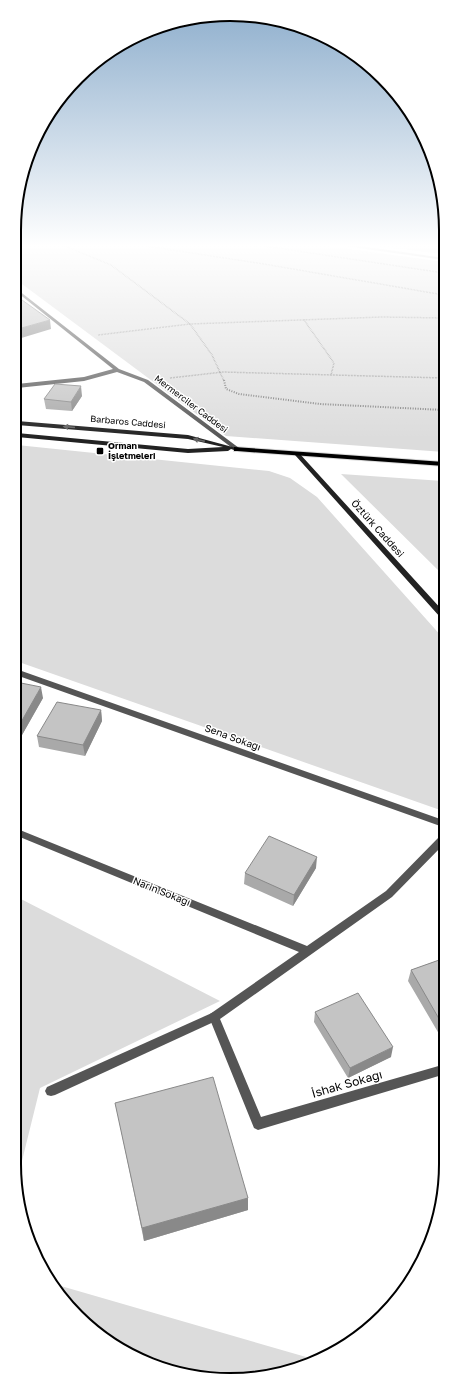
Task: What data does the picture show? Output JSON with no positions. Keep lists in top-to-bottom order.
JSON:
{
  "streets": {
    "main road": ["Barbaros Caddesi", "Öztürk Caddesi"],
    "street": [
      "Mermerciler Caddesi",
      "Sena Sokağı",
      "Narin Sokağı",
      "İshak Sokağı"
    ]
  },
  "crossings": [
    ["Mermerciler Caddesi", "Barbaros Caddesi"],
    ["Barbaros Caddesi", "Öztürk Caddesi"]
  ],
  "places": {
    "transit": ["Orman İşletmeleri"]
  }
}
